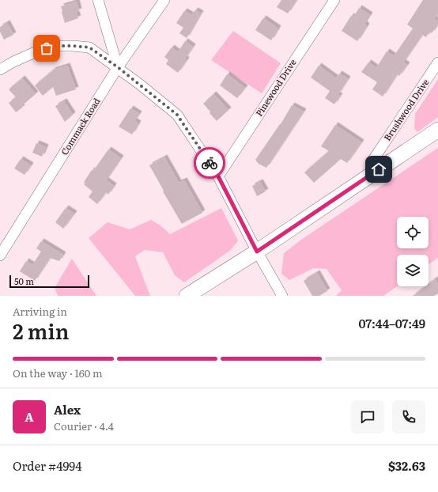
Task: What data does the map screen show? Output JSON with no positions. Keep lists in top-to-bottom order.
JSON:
{
  "streets": {
    "street": ["Pinewood Drive", "Brushwood Drive", "Commack Road"]
  },
  "scale_bar": "50 m",
  "page": {
    "scale": "50 m",
    "heading": ["2 min", "Arriving in", "07:44–07:49"],
    "panel": [
      "Alex",
      "Courier · 4.4",
      "Order #4994",
      "$32.63"
    ],
    "bar": "On the way · 160 m",
    "round": "A"
  }
}
